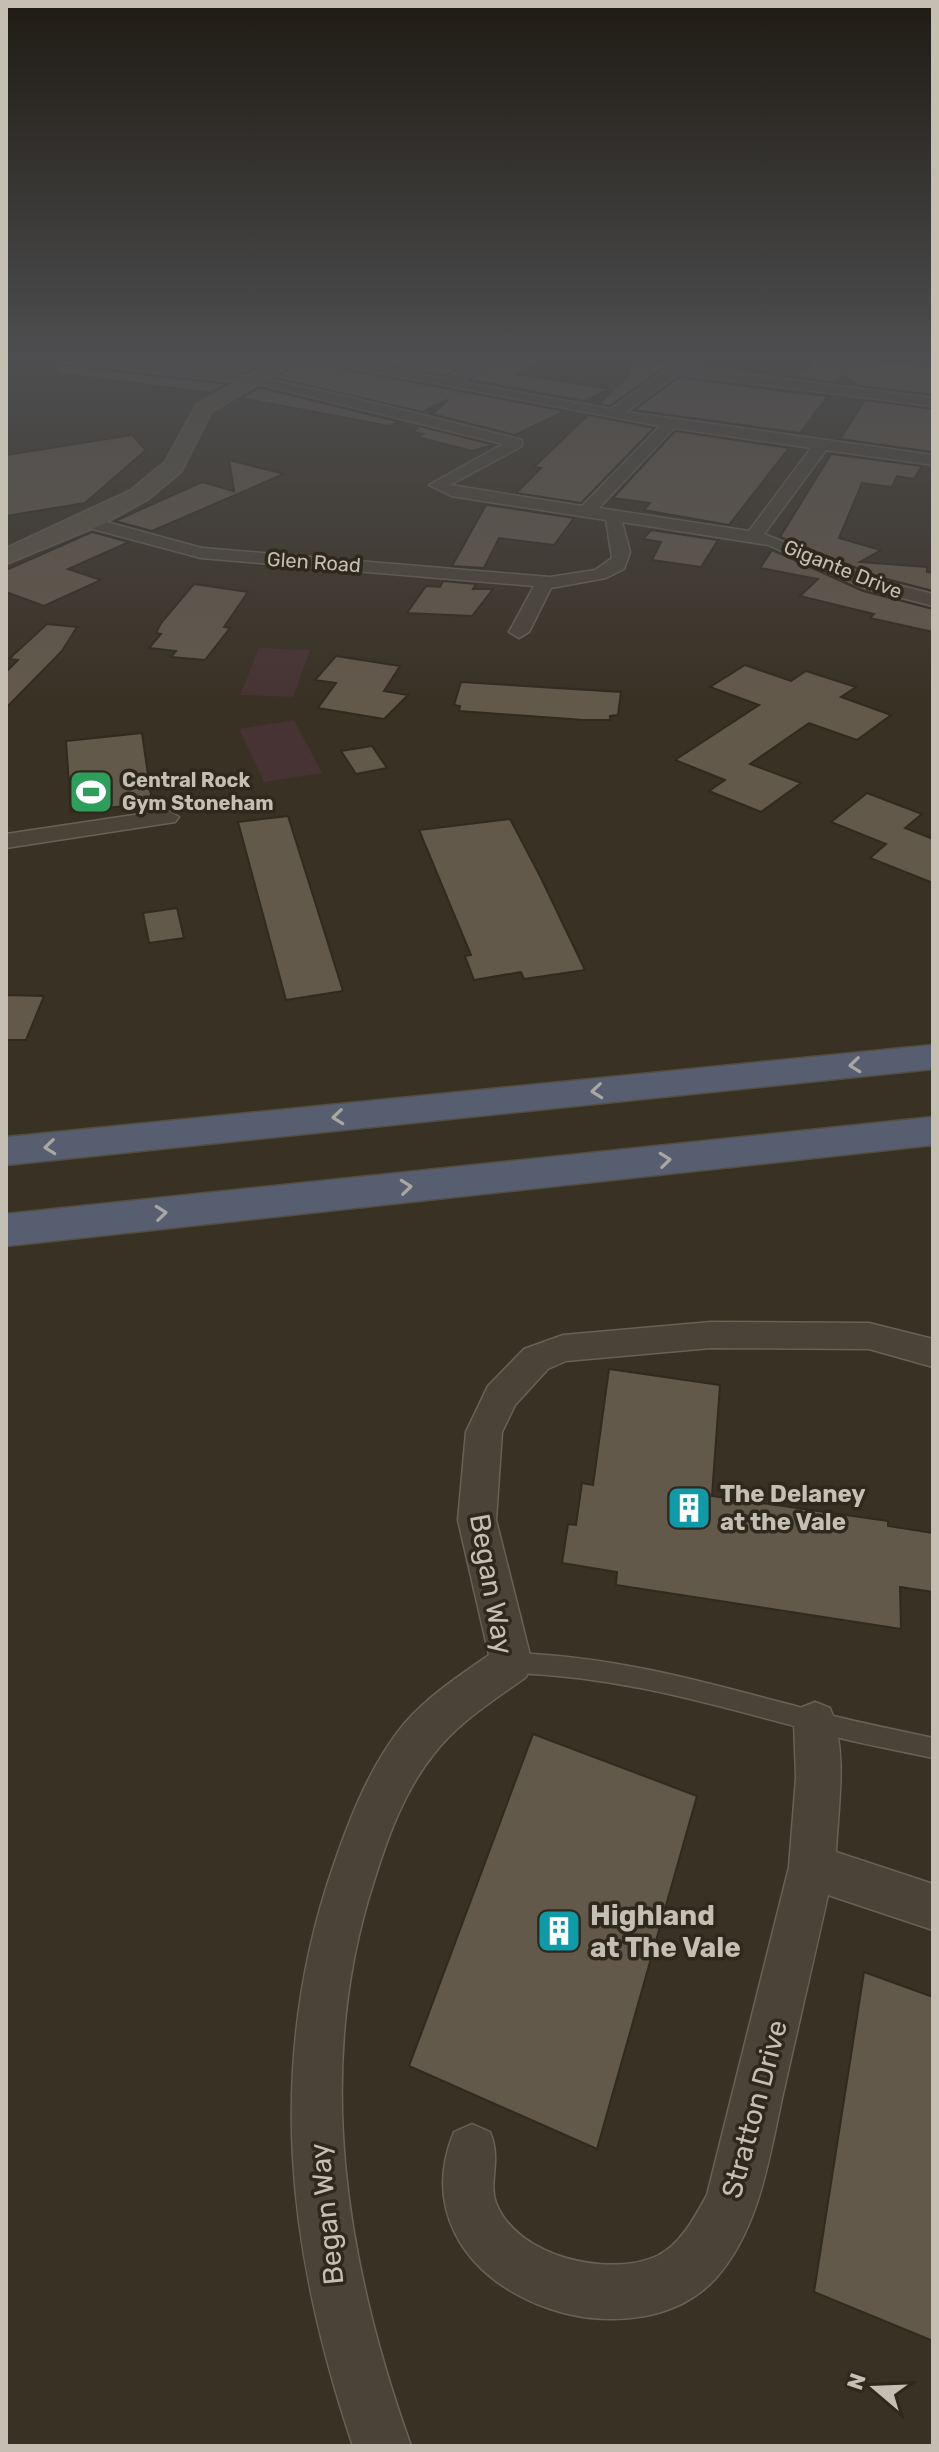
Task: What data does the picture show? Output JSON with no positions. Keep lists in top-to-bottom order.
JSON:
{
  "streets": {
    "street": [
      "Glen Road",
      "Gigante Drive",
      "Began Way",
      "Stratton Drive"
    ]
  },
  "crossings": [
    ["Glen Road", "Gigante Drive"]
  ],
  "places": {
    "sports": ["Central Rock Gym Stoneham"],
    "building": ["The Delaney at the Vale", "Highland at The Vale"]
  },
  "north": "left"
}
